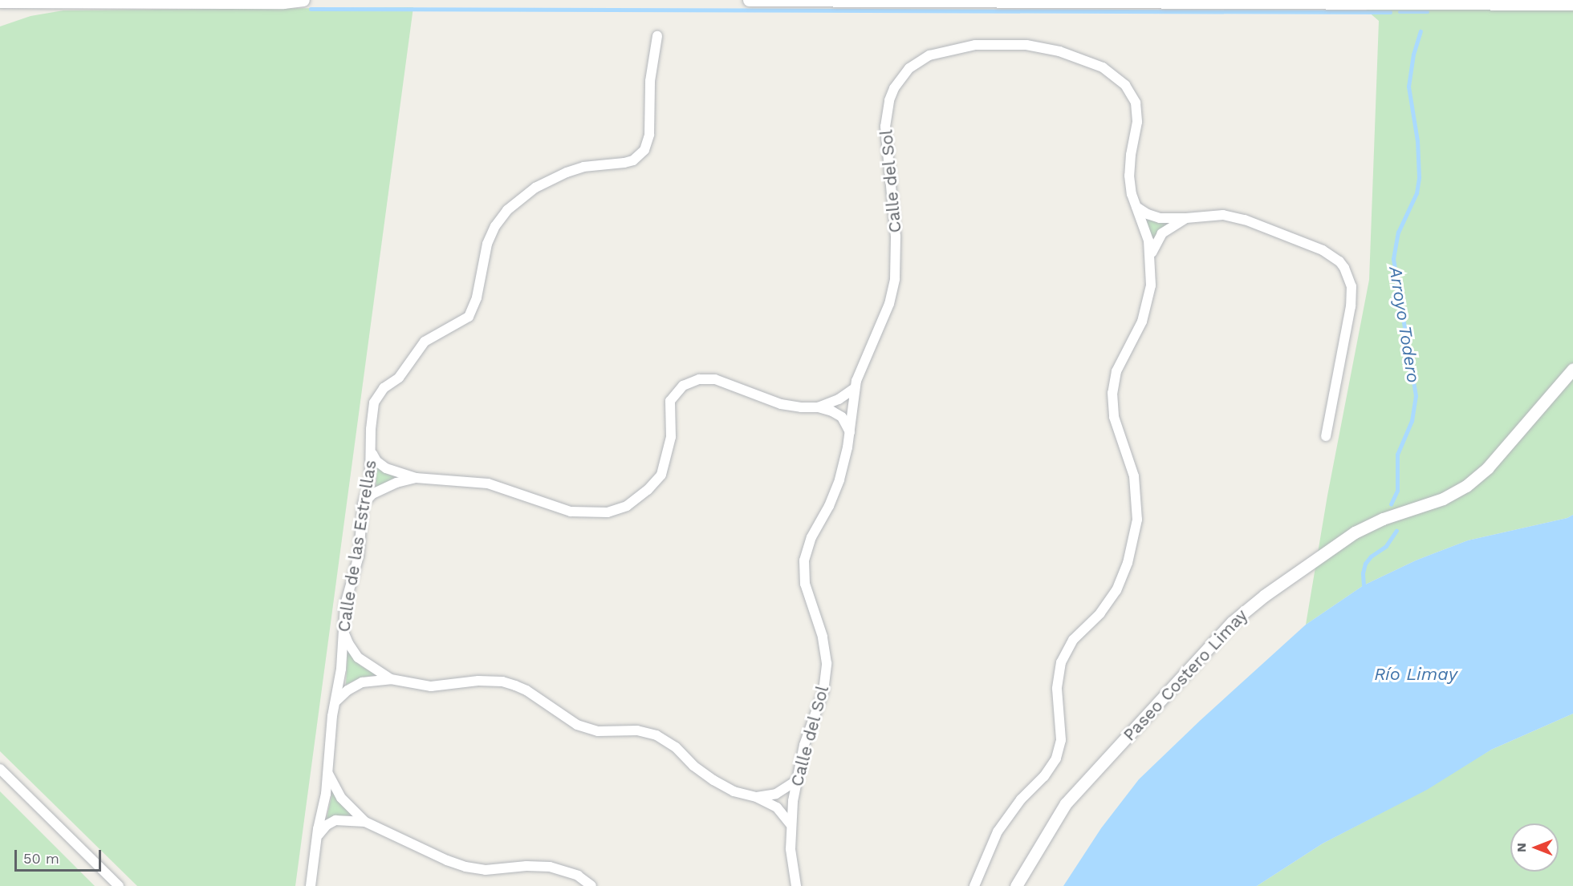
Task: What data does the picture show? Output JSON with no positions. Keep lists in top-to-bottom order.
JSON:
{
  "streets": {
    "street": ["Calle del Sol", "Calle de las Estrellas", "Paseo Costero Limay"]
  },
  "water": ["Arroyo Todero", "Río Limay"],
  "scale_bar": "50 m",
  "north": "left"
}
